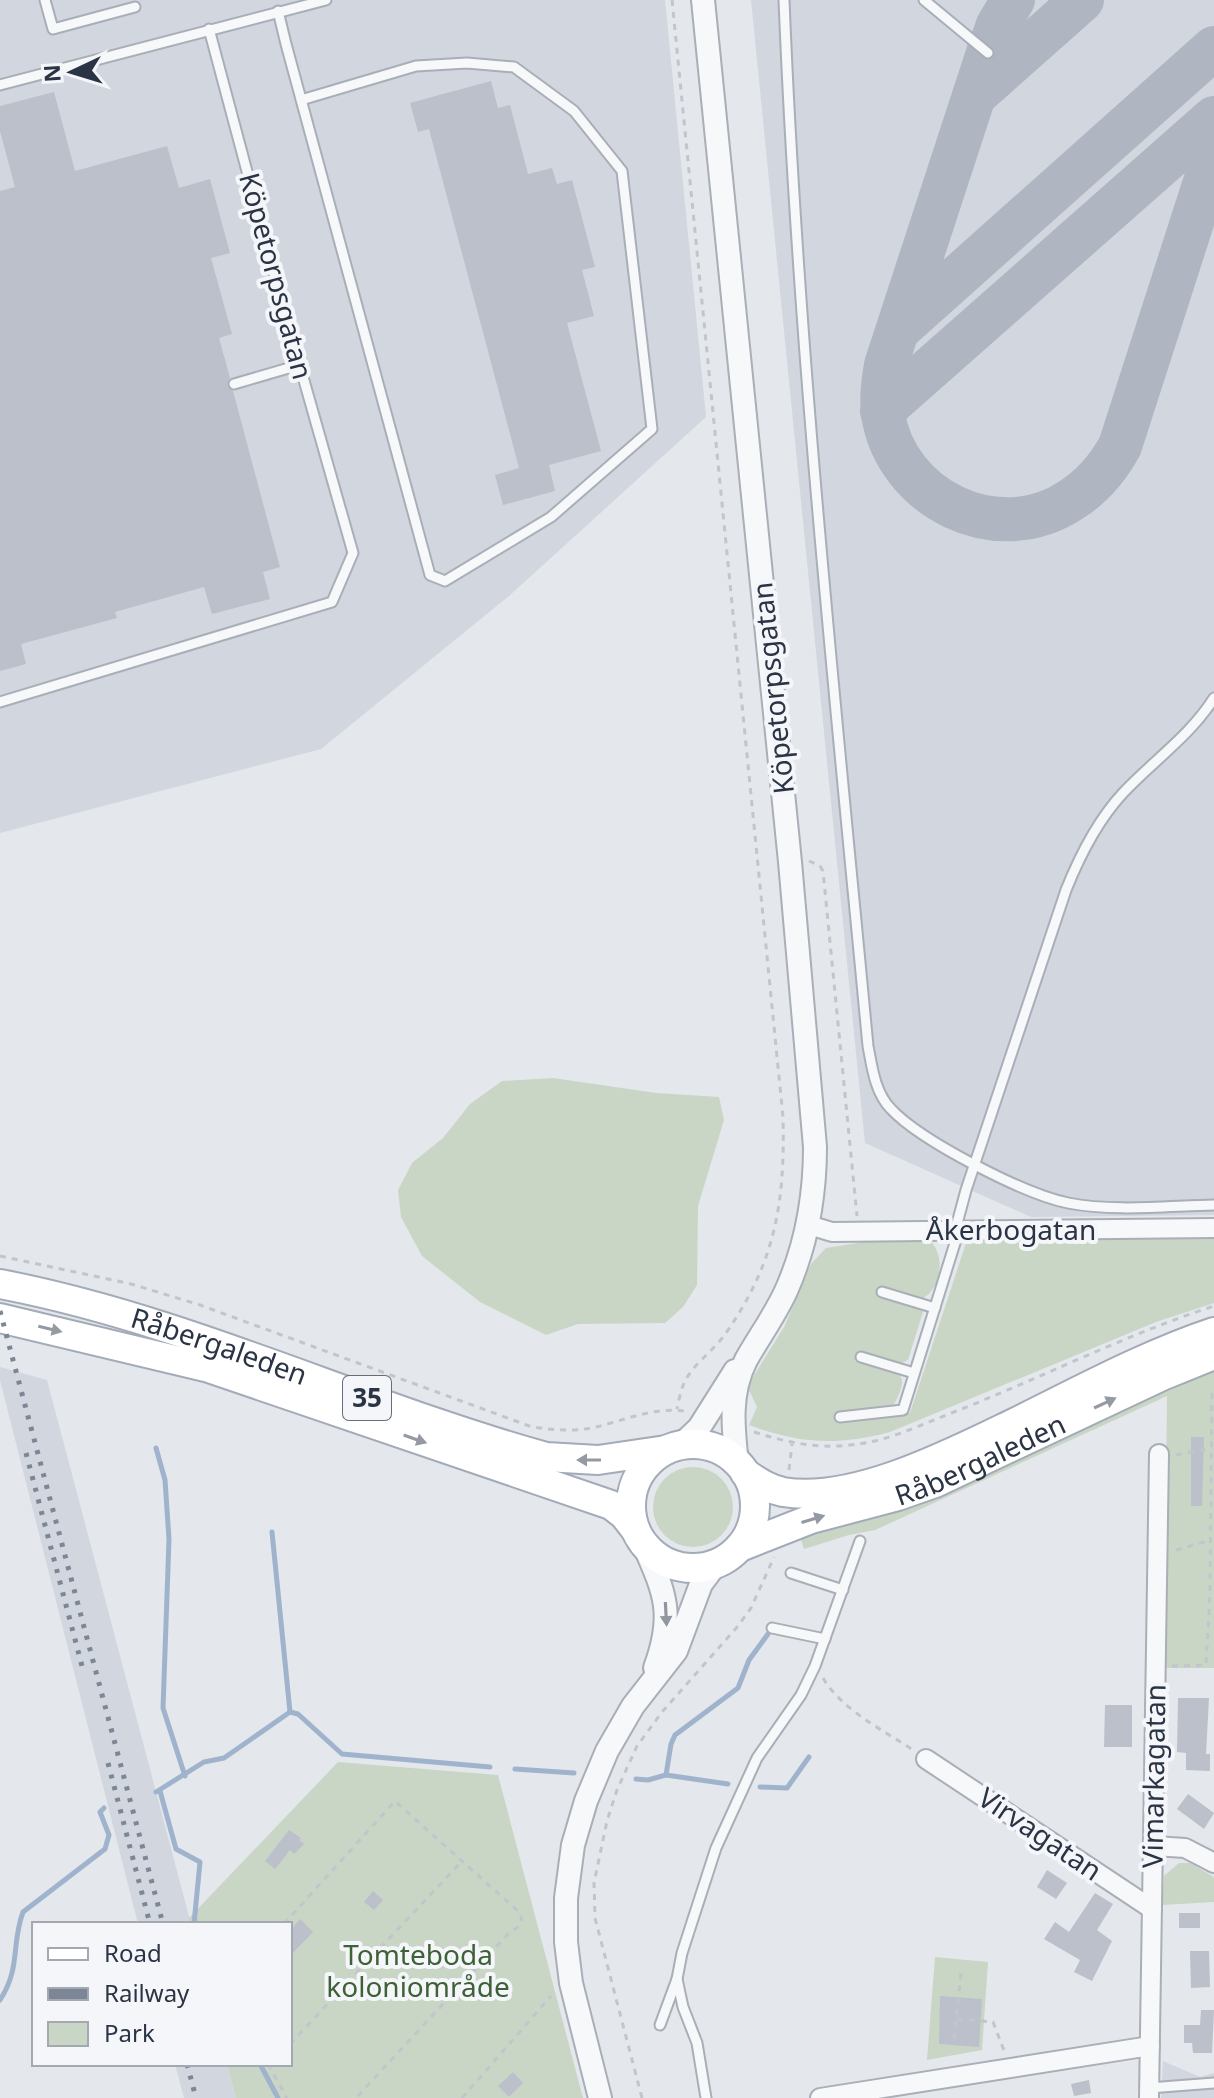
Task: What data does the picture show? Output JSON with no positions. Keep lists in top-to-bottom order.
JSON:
{
  "streets": {
    "main road": ["Råbergaleden", "35"],
    "street": [
      "Köpetorpsgatan",
      "Åkerbogatan",
      "Vimarkagatan",
      "Virvagatan"
    ]
  },
  "crossings": [
    ["Köpetorpsgatan", "Åkerbogatan"],
    ["Köpetorpsgatan", "Råbergaleden"],
    ["Köpetorpsgatan", "35"],
    ["Råbergaleden", "35"],
    ["Vimarkagatan", "Virvagatan"]
  ],
  "parks": ["Tomteboda koloniområde"],
  "legend": ["Road", "Railway", "Park"],
  "north": "left"
}
